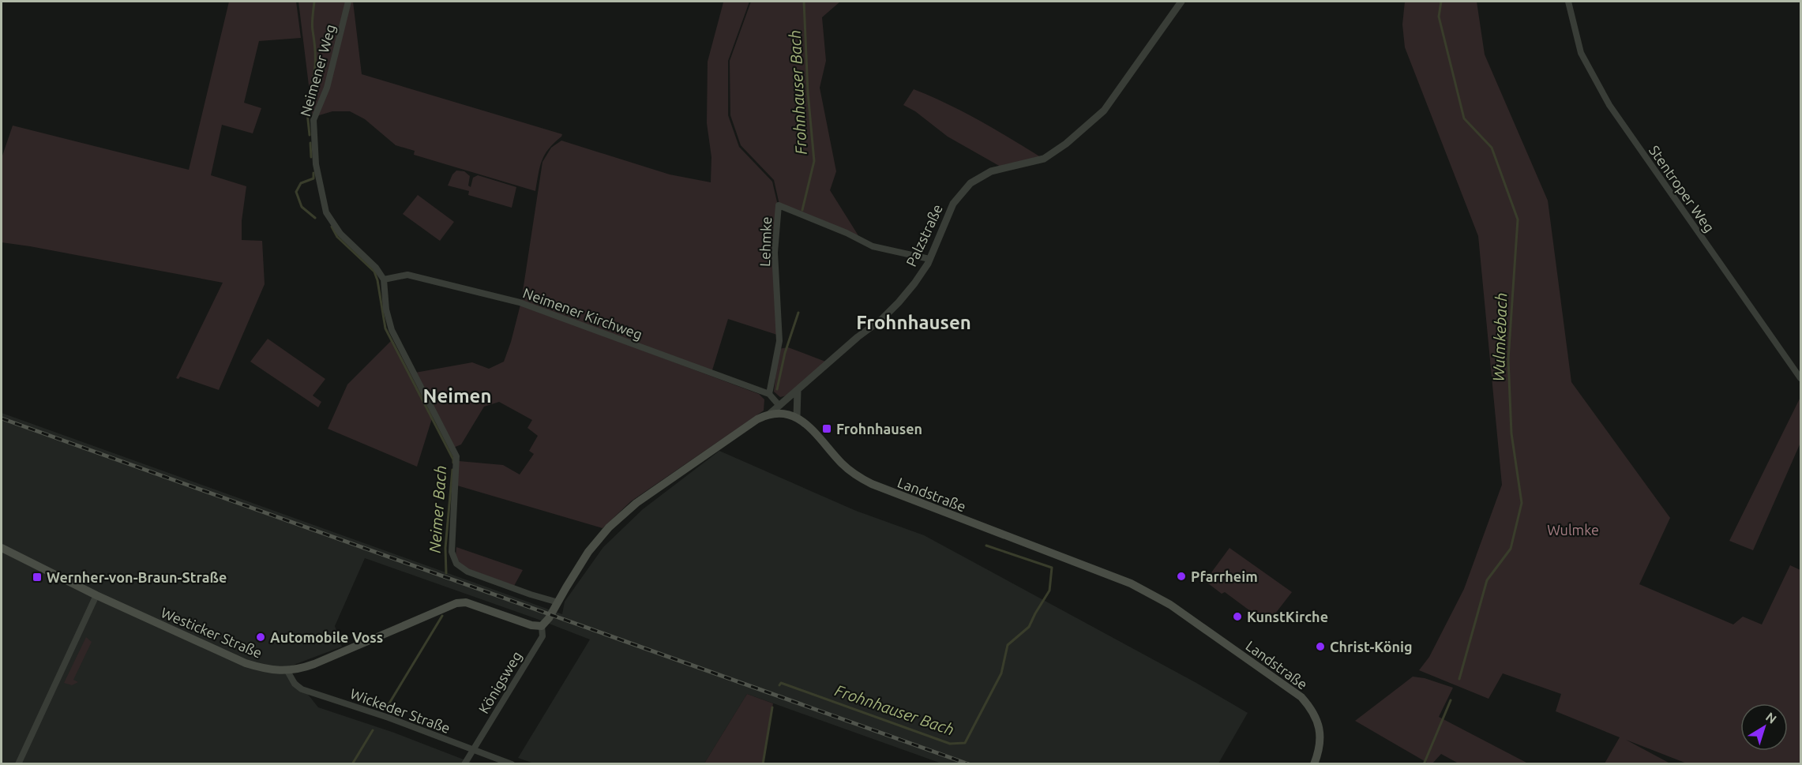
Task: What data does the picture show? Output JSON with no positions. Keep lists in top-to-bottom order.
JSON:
{
  "streets": {
    "main road": ["Landstraße", "Westicker Straße"],
    "street": [
      "Neimener Weg",
      "Stentroper Weg",
      "Palzstraße",
      "Lehmke",
      "Neimener Kirchweg",
      "Königsweg",
      "Wickeder Straße"
    ]
  },
  "crossings": [
    ["Neimener Weg", "Neimener Kirchweg"],
    ["Palzstraße", "Lehmke"],
    ["Lehmke", "Neimener Kirchweg"],
    ["Westicker Straße", "Königsweg"],
    ["Westicker Straße", "Wickeder Straße"],
    ["Königsweg", "Wickeder Straße"]
  ],
  "districts": ["Frohnhausen", "Neimen"],
  "water": ["Frohnhauser Bach", "Wulmkebach", "Neimer Bach"],
  "parks": ["Wulmke"],
  "places": {
    "transit": ["Frohnhausen", "Wernher-von-Braun-Straße"],
    "other": [
      "Pfarrheim",
      "KunstKirche",
      "Automobile Voss",
      "Christ-König"
    ]
  },
  "north": "top right"
}
